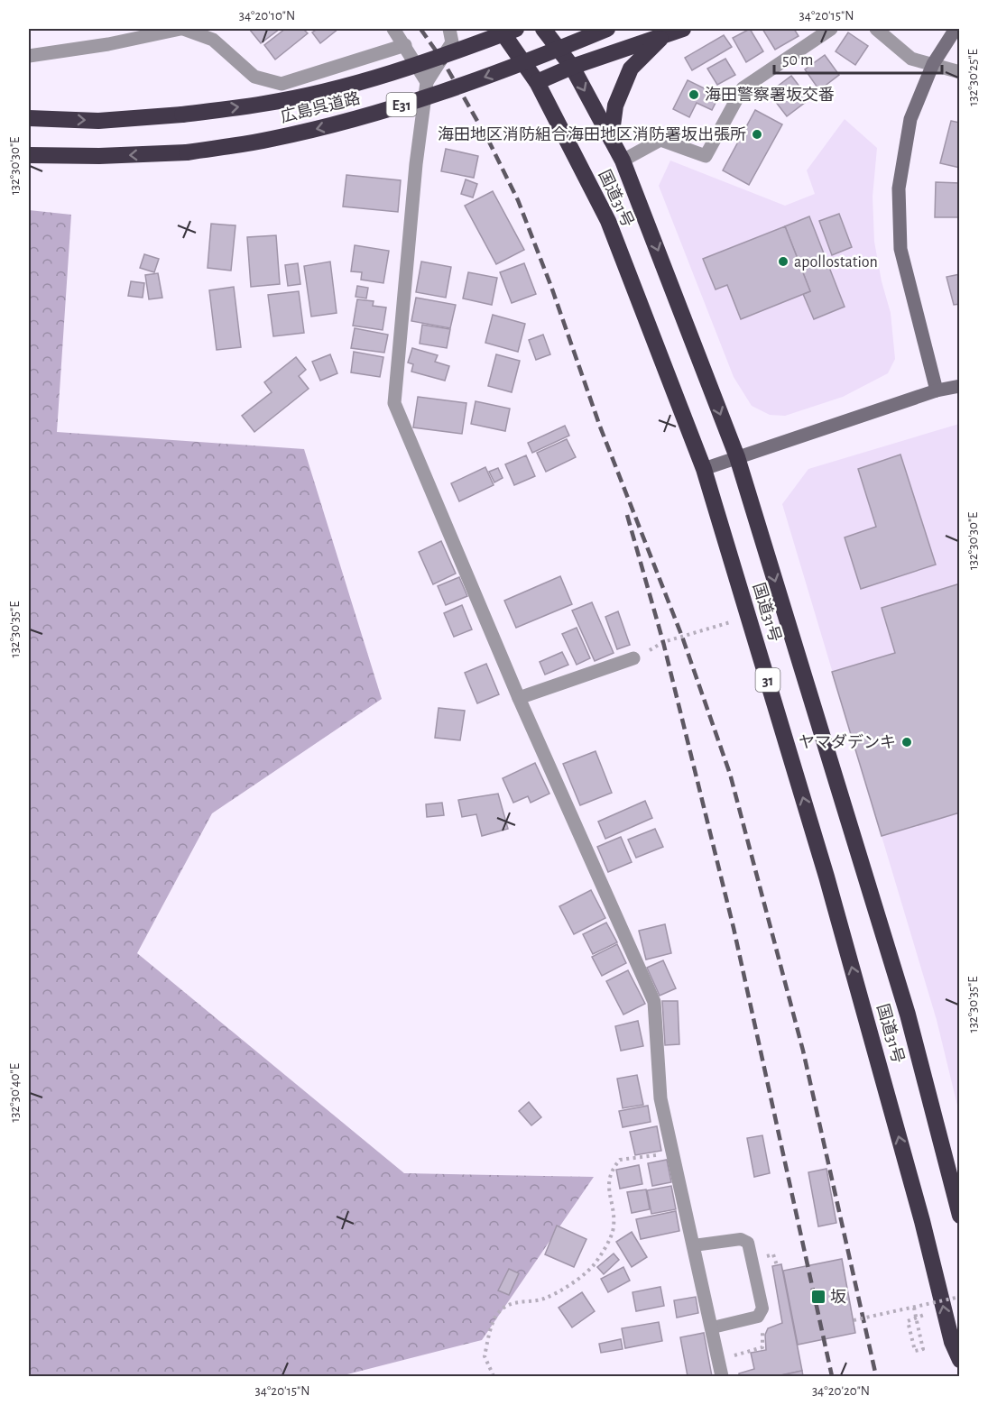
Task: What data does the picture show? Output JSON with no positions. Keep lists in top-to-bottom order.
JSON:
{
  "streets": {
    "highway": [
      "E31",
      "広島呉道路",
      "国道31号",
      "31"
    ]
  },
  "places": {
    "other": [
      "海田警察署坂交番",
      "海田地区消防組合海田地区消防署坂出張所",
      "apollostation",
      "ヤマダデンキ"
    ],
    "transit": ["坂"]
  },
  "scale_bar": "50 m",
  "coordinates": [
    "34°20'10\"N",
    "34°20'15\"N",
    "132°30'25\"E",
    "132°30'30\"E",
    "132°30'35\"E",
    "132°30'40\"E",
    "34°20'20\"N"
  ]
}
